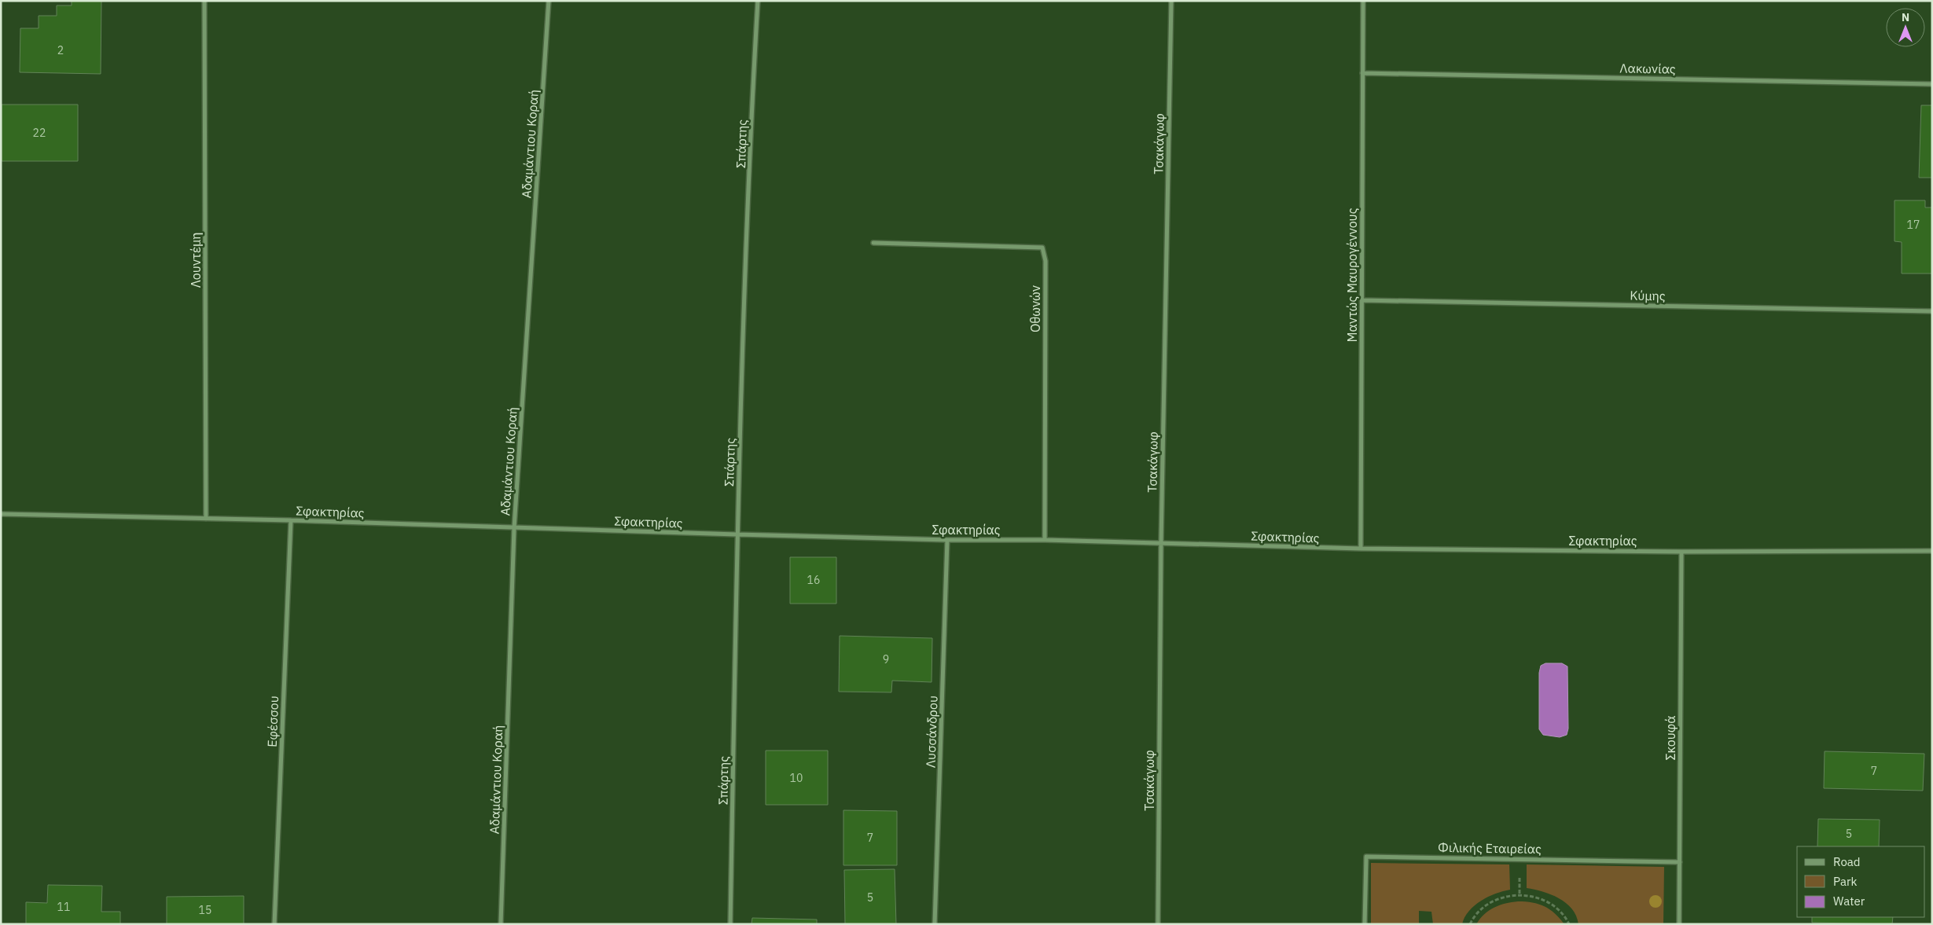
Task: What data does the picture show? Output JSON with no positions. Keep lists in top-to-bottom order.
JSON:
{
  "streets": {
    "street": [
      "Λακωνίας",
      "Αδαμάντιου Κοραή",
      "Σπάρτης",
      "Τσακάγωφ",
      "Λουντέμη",
      "Μαντώς Μαυρογέννους",
      "Κύμης",
      "Οθωνών",
      "Σφακτηρίας",
      "Εφέσσου",
      "Λυσσάνδρου",
      "Σκουφά",
      "Φιλικής Εταιρείας"
    ]
  },
  "crossings": [
    ["Λακωνίας", "Μαντώς Μαυρογέννους"],
    ["Αδαμάντιου Κοραή", "Σφακτηρίας"],
    ["Σπάρτης", "Σφακτηρίας"],
    ["Τσακάγωφ", "Σφακτηρίας"],
    ["Λουντέμη", "Σφακτηρίας"],
    ["Μαντώς Μαυρογέννους", "Κύμης"],
    ["Μαντώς Μαυρογέννους", "Σφακτηρίας"],
    ["Οθωνών", "Σφακτηρίας"],
    ["Σφακτηρίας", "Εφέσσου"],
    ["Σφακτηρίας", "Λυσσάνδρου"],
    ["Σφακτηρίας", "Σκουφά"],
    ["Σκουφά", "Φιλικής Εταιρείας"]
  ],
  "house_numbers": [
    "2",
    "22",
    "17",
    "16",
    "9",
    "7",
    "10",
    "5",
    "7",
    "5",
    "11",
    "15"
  ],
  "legend": ["Road", "Park", "Water"],
  "north": "top"
}
